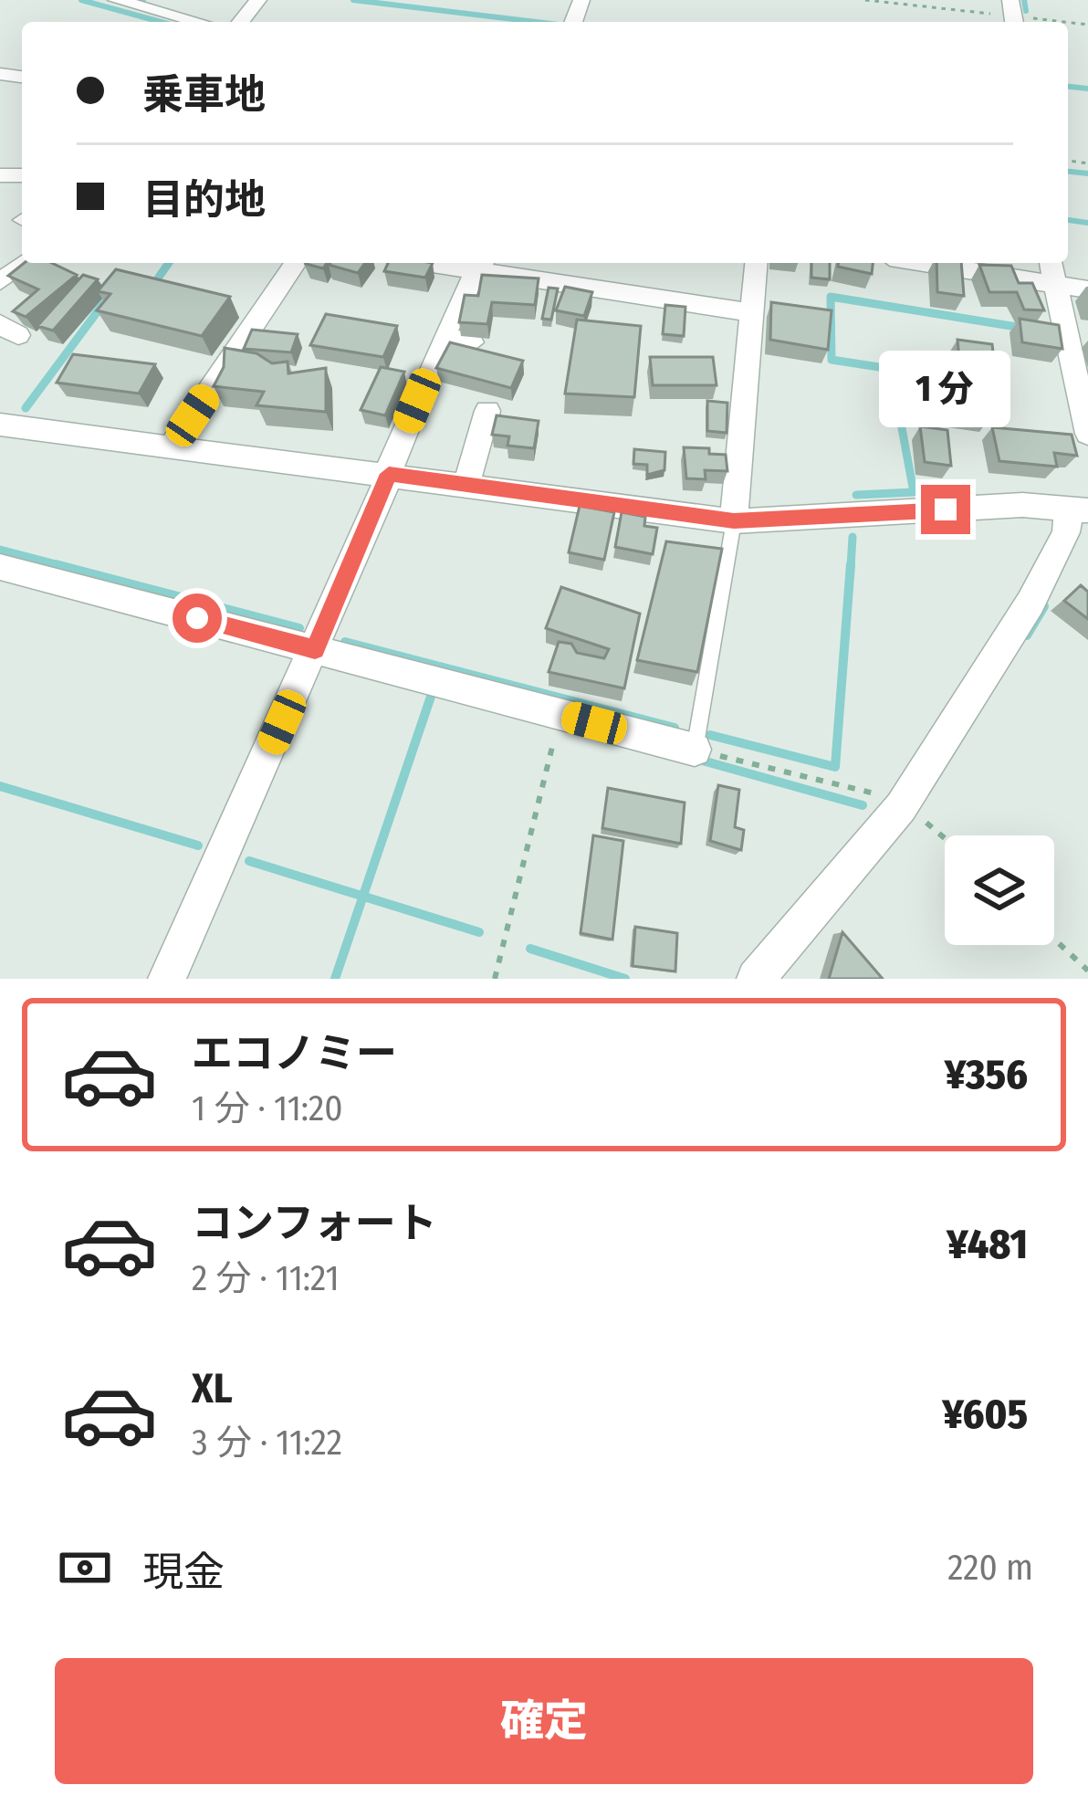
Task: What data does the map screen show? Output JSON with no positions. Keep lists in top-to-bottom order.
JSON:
{
  "page": {
    "banner": ["乗車地", "目的地"],
    "bubble": "1 分",
    "list": [
      {
        "name": "エコノミー",
        "note": "1 分 · 11:20",
        "value": "¥356"
      },
      {
        "name": "コンフォート",
        "note": "2 分 · 11:21",
        "value": "¥481"
      },
      {
        "name": "XL",
        "note": "3 分 · 11:22",
        "value": "¥605"
      }
    ],
    "pay": ["現金", "220 m"],
    "buttons": "確定"
  }
}
